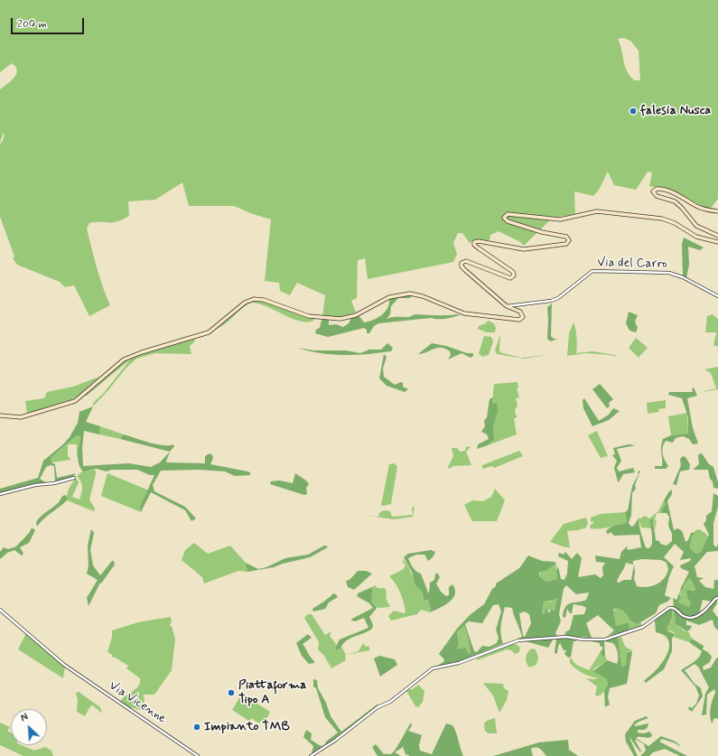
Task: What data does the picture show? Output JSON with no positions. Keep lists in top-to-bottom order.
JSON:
{
  "streets": {
    "street": ["Via del Carro", "Via Vicenne"]
  },
  "places": ["falesia Nusca", "Piattaforma Tipo A", "Impianto TMB"],
  "scale_bar": "200 m",
  "north": "top left"
}
